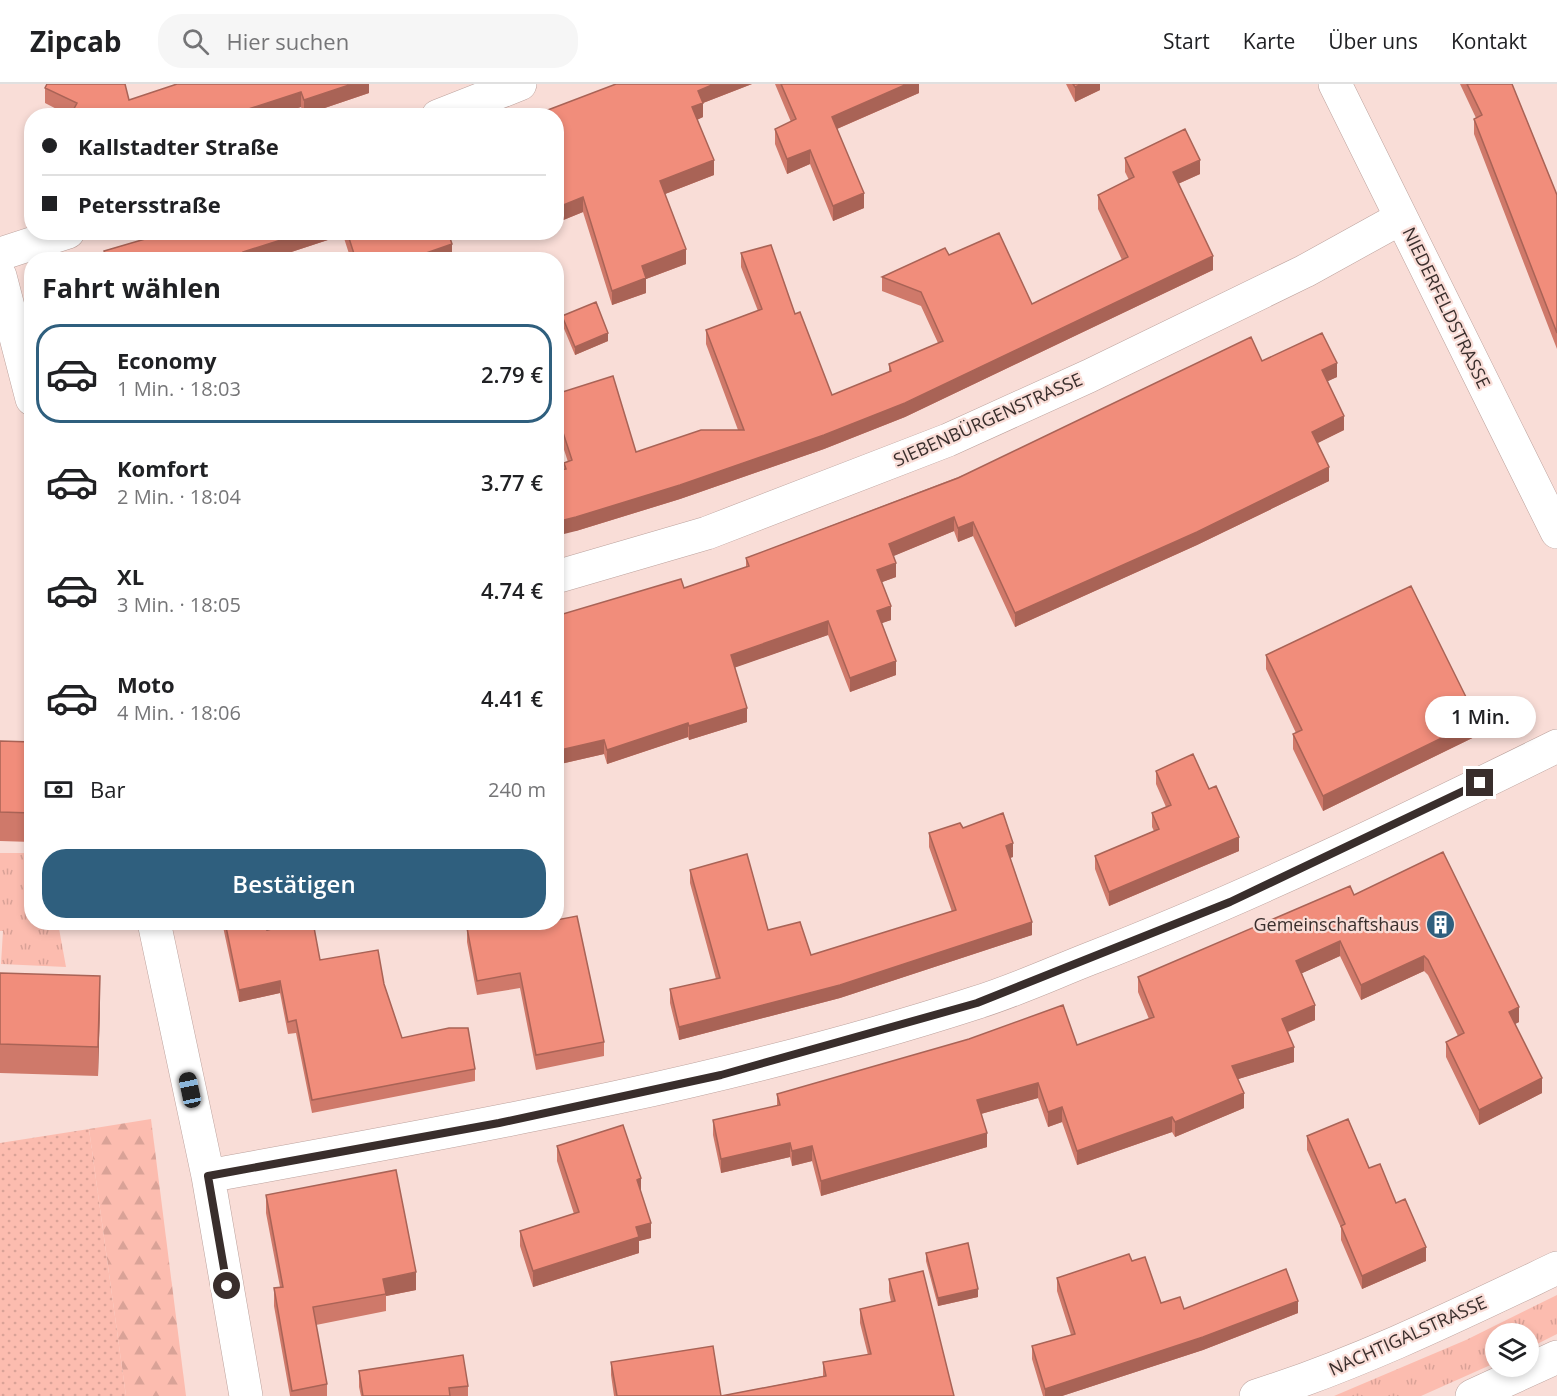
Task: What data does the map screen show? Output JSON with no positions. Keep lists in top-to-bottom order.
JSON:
{
  "streets": {
    "street": ["NIEDERFELDSTRASSE", "SIEBENBÜRGENSTRASSE", "NACHTIGALSTRASSE"]
  },
  "crossings": [
    ["NIEDERFELDSTRASSE", "SIEBENBÜRGENSTRASSE"]
  ],
  "places": {
    "building": ["Gemeinschaftshaus"]
  },
  "page": {
    "header": "Zipcab",
    "search": "Hier suchen",
    "nav": [
      "Start",
      "Karte",
      "Über uns",
      "Kontakt"
    ],
    "banner": ["Kallstadter Straße", "Petersstraße"],
    "heading": "Fahrt wählen",
    "list": [
      {
        "name": "Economy",
        "note": "1 Min. · 18:03",
        "value": "2.79 €"
      },
      {
        "name": "Komfort",
        "note": "2 Min. · 18:04",
        "value": "3.77 €"
      },
      {
        "name": "XL",
        "note": "3 Min. · 18:05",
        "value": "4.74 €"
      },
      {
        "name": "Moto",
        "note": "4 Min. · 18:06",
        "value": "4.41 €"
      }
    ],
    "bubble": "1 Min.",
    "pay": ["Bar", "240 m"],
    "buttons": "Bestätigen"
  }
}
